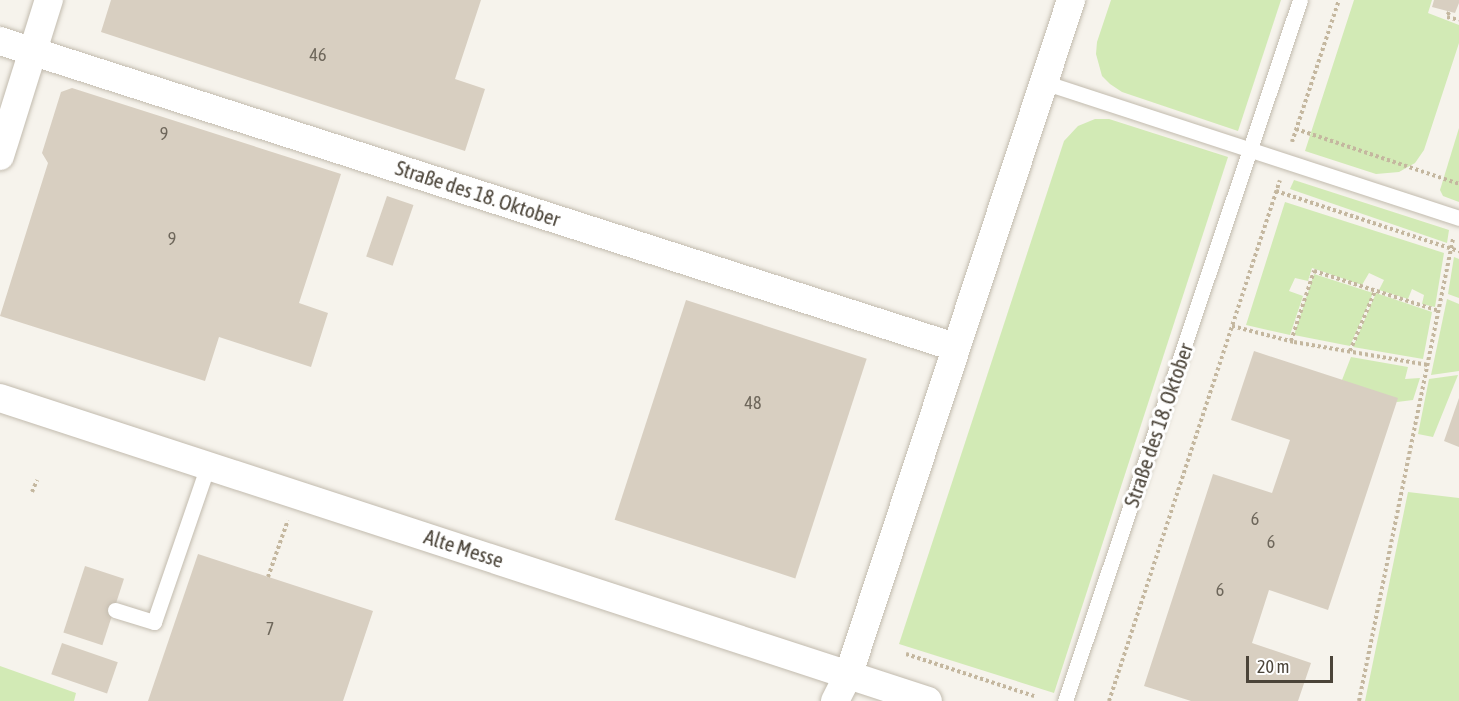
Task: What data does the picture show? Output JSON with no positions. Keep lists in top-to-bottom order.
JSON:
{
  "streets": {
    "street": ["Straße des 18. Oktober", "Alte Messe"]
  },
  "house_numbers": [
    "46",
    "9",
    "9",
    "48",
    "6",
    "6",
    "6",
    "7"
  ],
  "scale_bar": "20 m"
}
